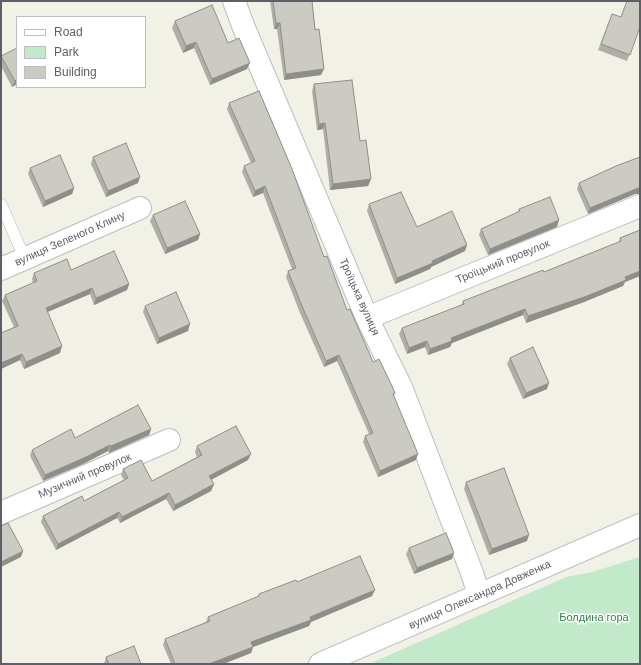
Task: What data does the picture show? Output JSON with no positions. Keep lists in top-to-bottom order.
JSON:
{
  "streets": {
    "street": [
      "вулиця Зеленого Клину",
      "Троїцький провулок",
      "Троїцька вулиця",
      "Музичний провулок",
      "вулиця Олександра Довженка"
    ]
  },
  "crossings": [
    ["Троїцький провулок", "Троїцька вулиця"],
    ["Троїцька вулиця", "вулиця Олександра Довженка"]
  ],
  "parks": ["Болдина гора"],
  "legend": ["Road", "Park", "Building"]
}
